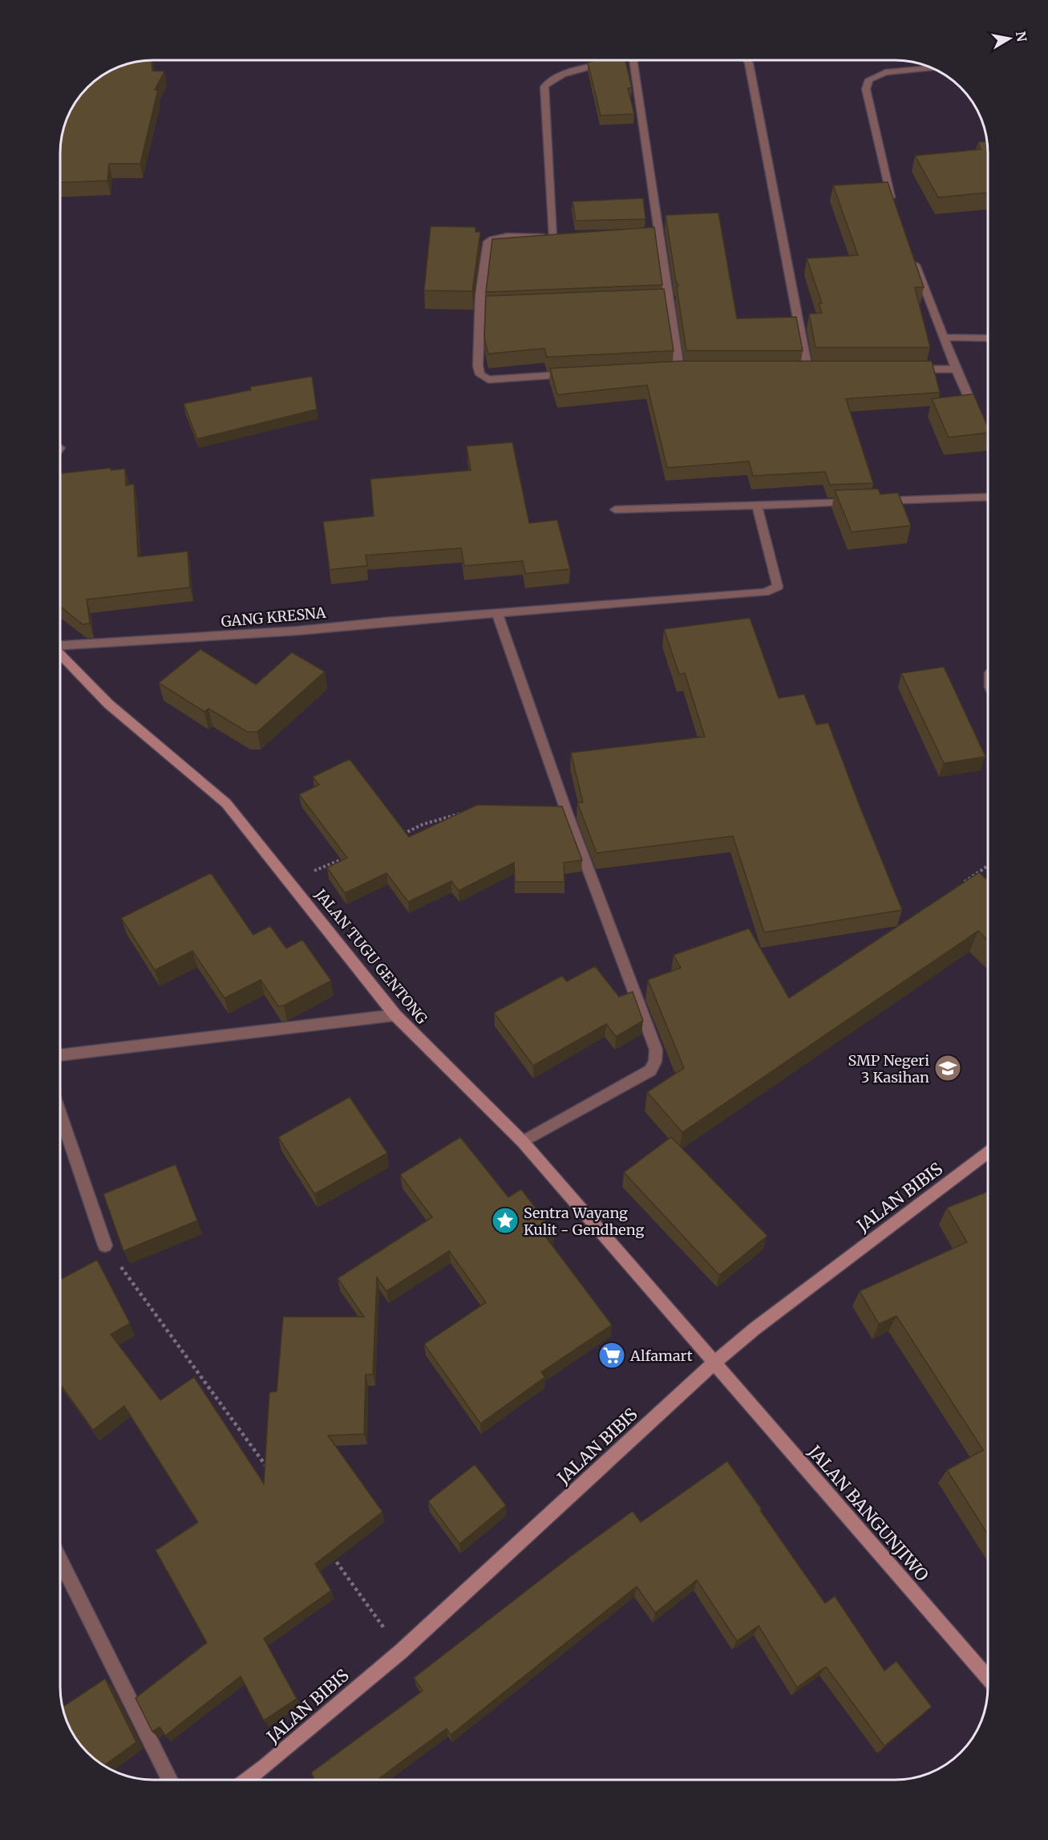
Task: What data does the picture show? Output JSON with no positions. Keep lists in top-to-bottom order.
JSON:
{
  "streets": {
    "main road": ["JALAN TUGU GENTONG", "JALAN BIBIS", "JALAN BANGUNJIWO"],
    "street": ["GANG KRESNA"]
  },
  "crossings": [
    ["JALAN TUGU GENTONG", "JALAN BIBIS"],
    ["JALAN TUGU GENTONG", "JALAN BANGUNJIWO"],
    ["JALAN BIBIS", "JALAN BANGUNJIWO"]
  ],
  "places": {
    "school or university": ["SMP Negeri 3 Kasihan"],
    "place": ["Sentra Wayang Kulit - Gendheng"],
    "supermarket": ["Alfamart"]
  },
  "north": "right"
}
